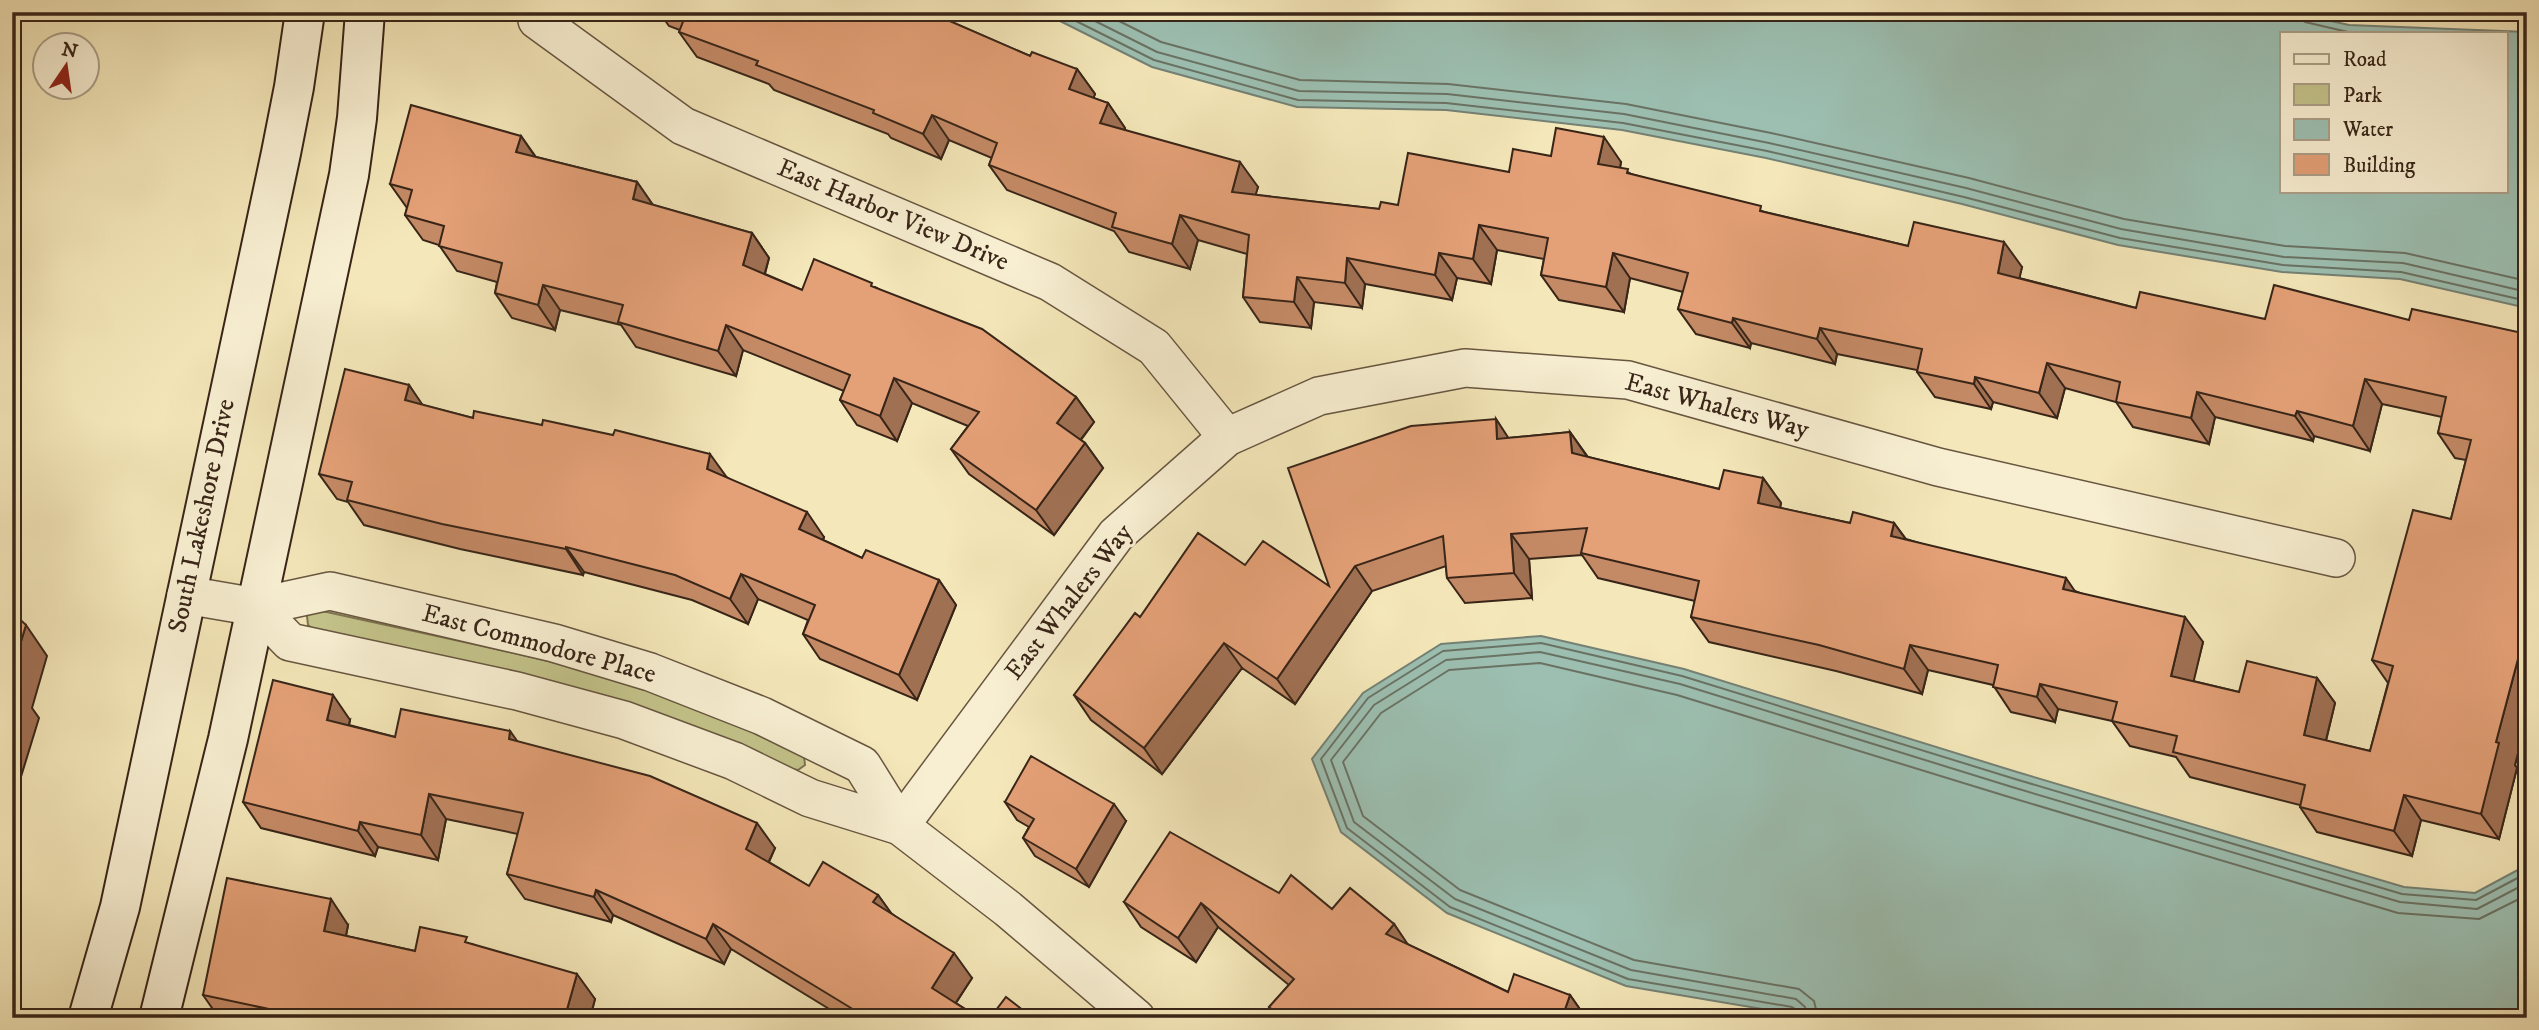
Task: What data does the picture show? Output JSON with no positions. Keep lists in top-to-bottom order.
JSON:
{
  "streets": {
    "street": [
      "East Harbor View Drive",
      "East Whalers Way",
      "South Lakeshore Drive",
      "East Commodore Place"
    ]
  },
  "crossings": [
    ["East Harbor View Drive", "East Whalers Way"],
    ["East Whalers Way", "East Commodore Place"],
    ["South Lakeshore Drive", "East Commodore Place"]
  ],
  "legend": [
    "Road",
    "Park",
    "Water",
    "Building"
  ],
  "north": "top"
}
